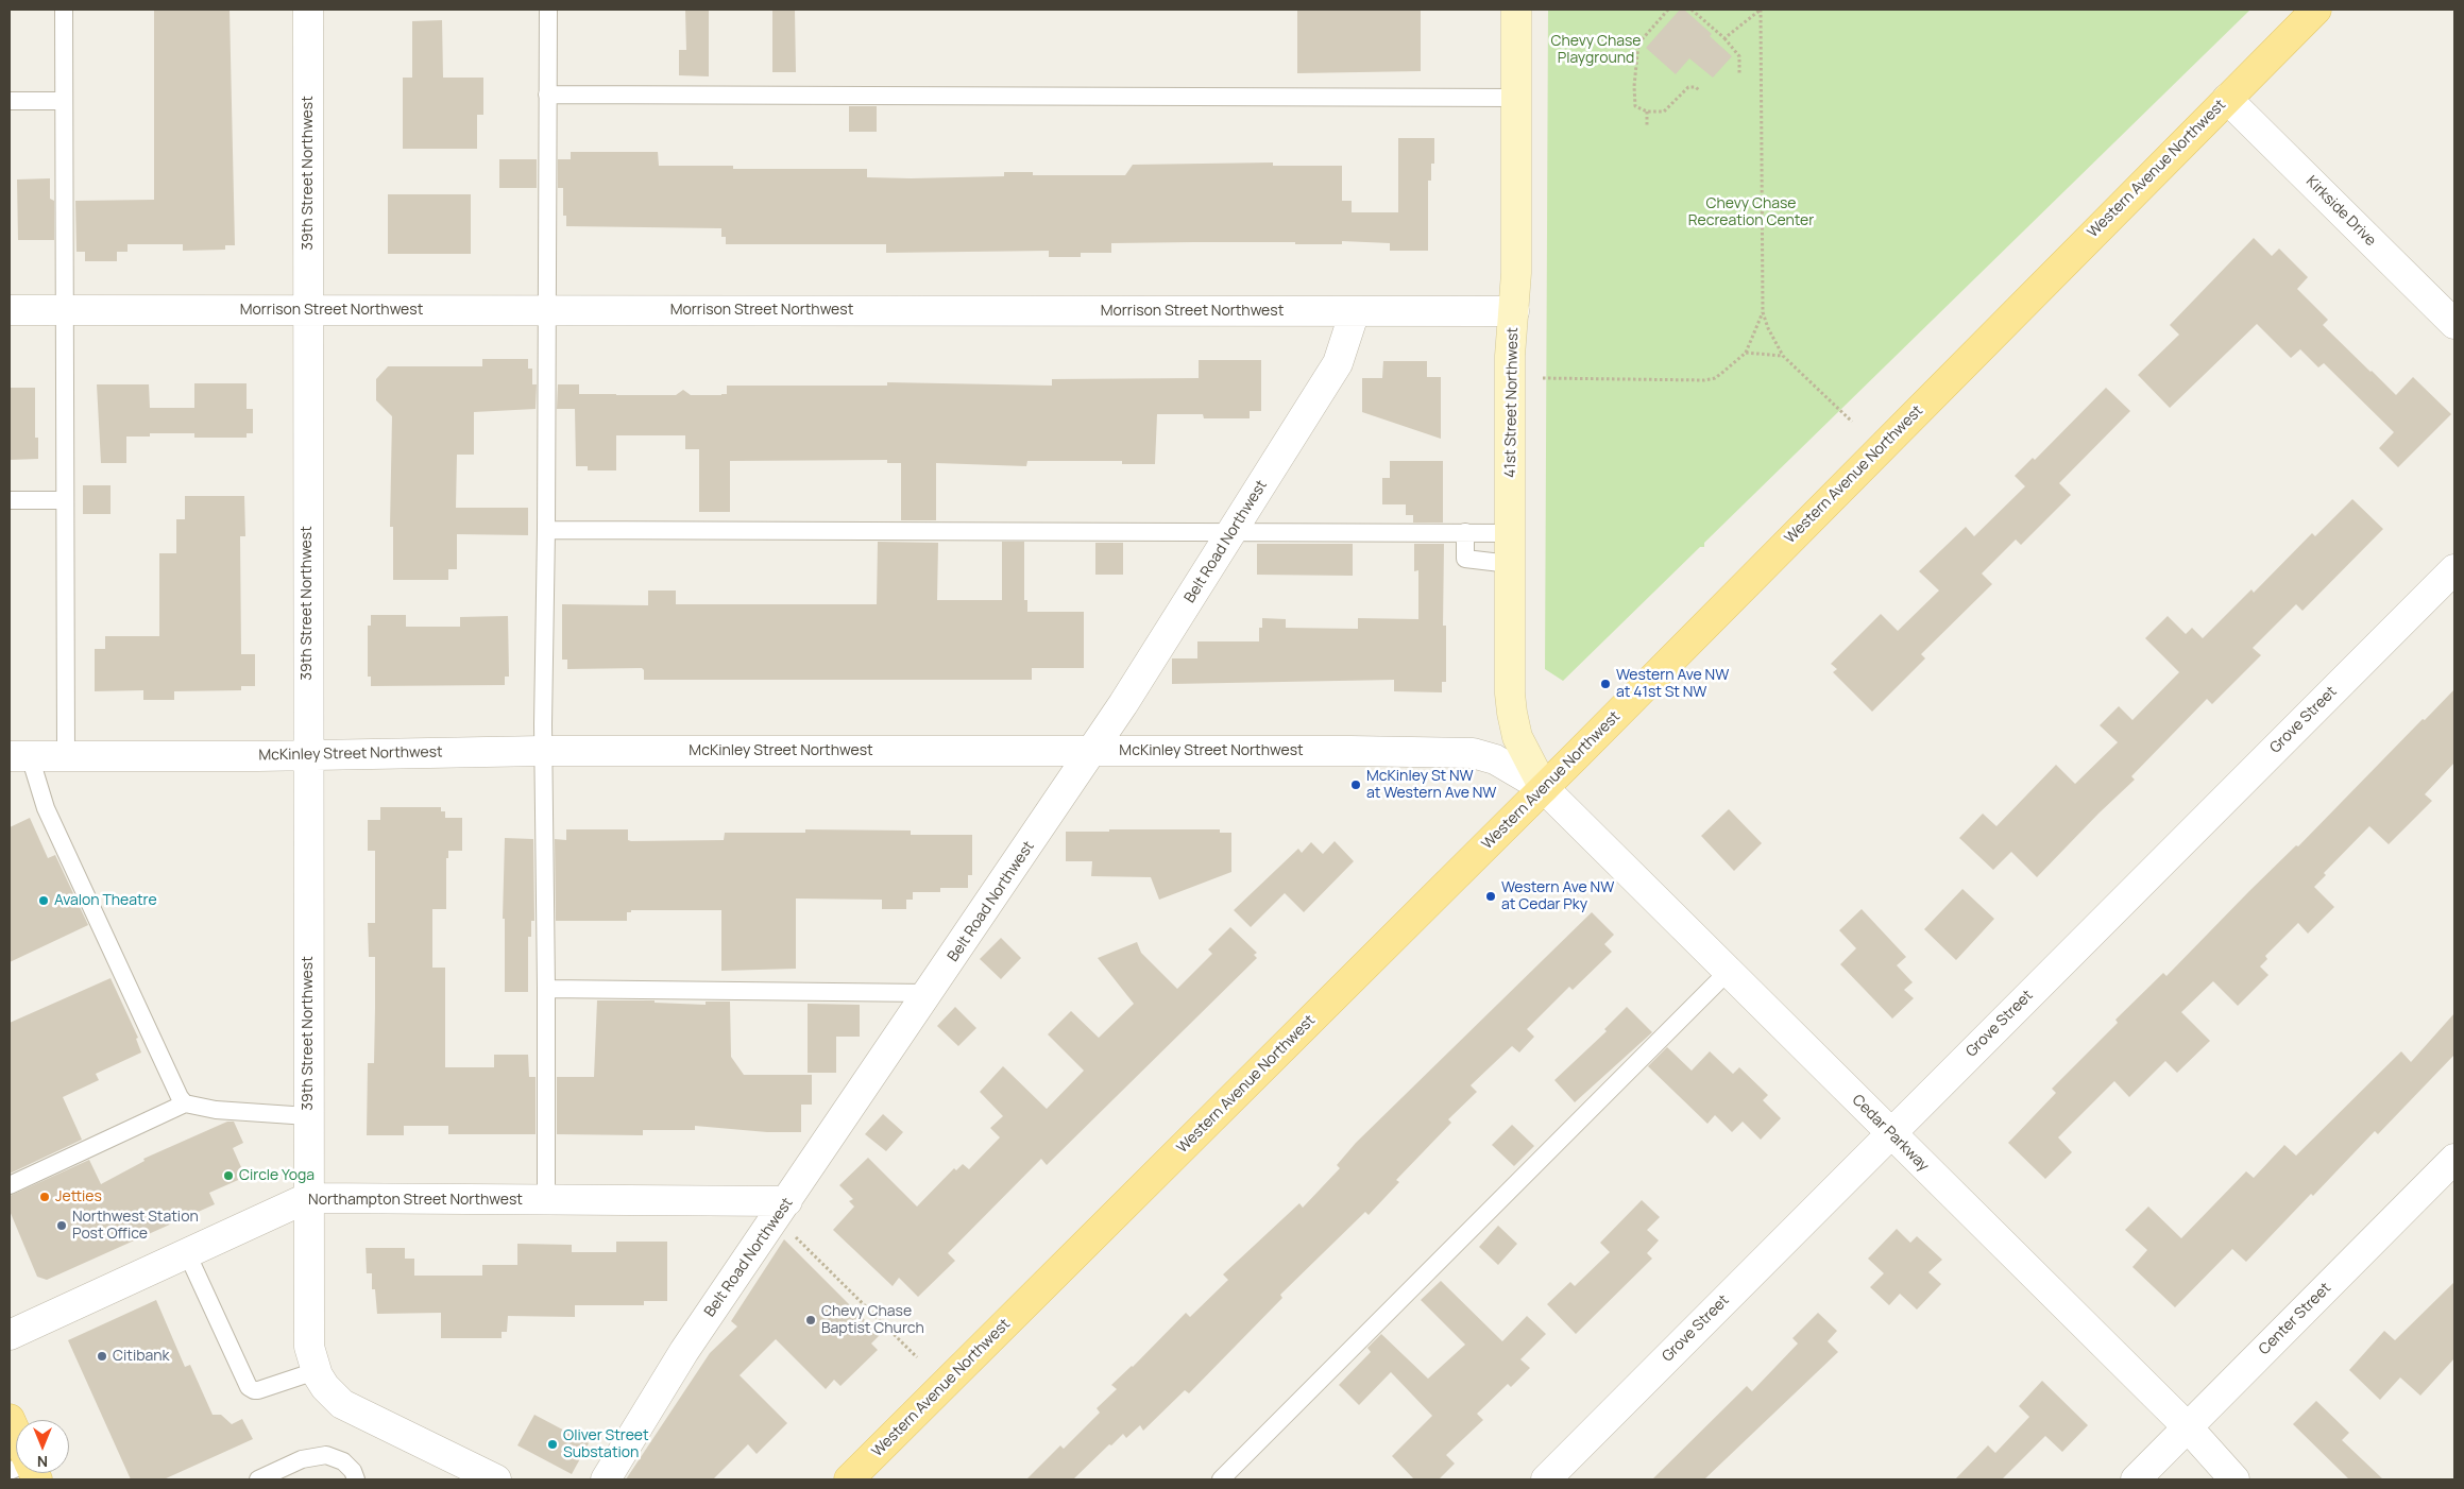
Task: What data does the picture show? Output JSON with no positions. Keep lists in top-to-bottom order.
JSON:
{
  "streets": {
    "main road": ["Western Avenue Northwest", "41st Street Northwest"],
    "street": [
      "39th Street Northwest",
      "Kirkside Drive",
      "Morrison Street Northwest",
      "Belt Road Northwest",
      "Grove Street",
      "McKinley Street Northwest",
      "Cedar Parkway",
      "Northampton Street Northwest",
      "Center Street"
    ]
  },
  "crossings": [
    ["Western Avenue Northwest", "Kirkside Drive"],
    ["Western Avenue Northwest", "41st Street Northwest"],
    ["Western Avenue Northwest", "McKinley Street Northwest"],
    ["Western Avenue Northwest", "Cedar Parkway"],
    ["39th Street Northwest", "Morrison Street Northwest"],
    ["39th Street Northwest", "McKinley Street Northwest"],
    ["39th Street Northwest", "Northampton Street Northwest"],
    ["Morrison Street Northwest", "41st Street Northwest"],
    ["Morrison Street Northwest", "Belt Road Northwest"],
    ["41st Street Northwest", "McKinley Street Northwest"],
    ["41st Street Northwest", "Cedar Parkway"],
    ["Belt Road Northwest", "McKinley Street Northwest"],
    ["Belt Road Northwest", "Northampton Street Northwest"],
    ["Grove Street", "Cedar Parkway"],
    ["McKinley Street Northwest", "Cedar Parkway"],
    ["Cedar Parkway", "Center Street"]
  ],
  "parks": ["Chevy Chase Playground", "Chevy Chase Recreation Center"],
  "places": [
    "Western Ave NW at 41st St NW",
    "McKinley St NW at Western Ave NW",
    "Western Ave NW at Cedar Pky",
    "Avalon Theatre",
    "Circle Yoga",
    "Jetties",
    "Northwest Station Post Office",
    "Chevy Chase Baptist Church",
    "Citibank",
    "Oliver Street Substation"
  ],
  "north": "bottom"
}
